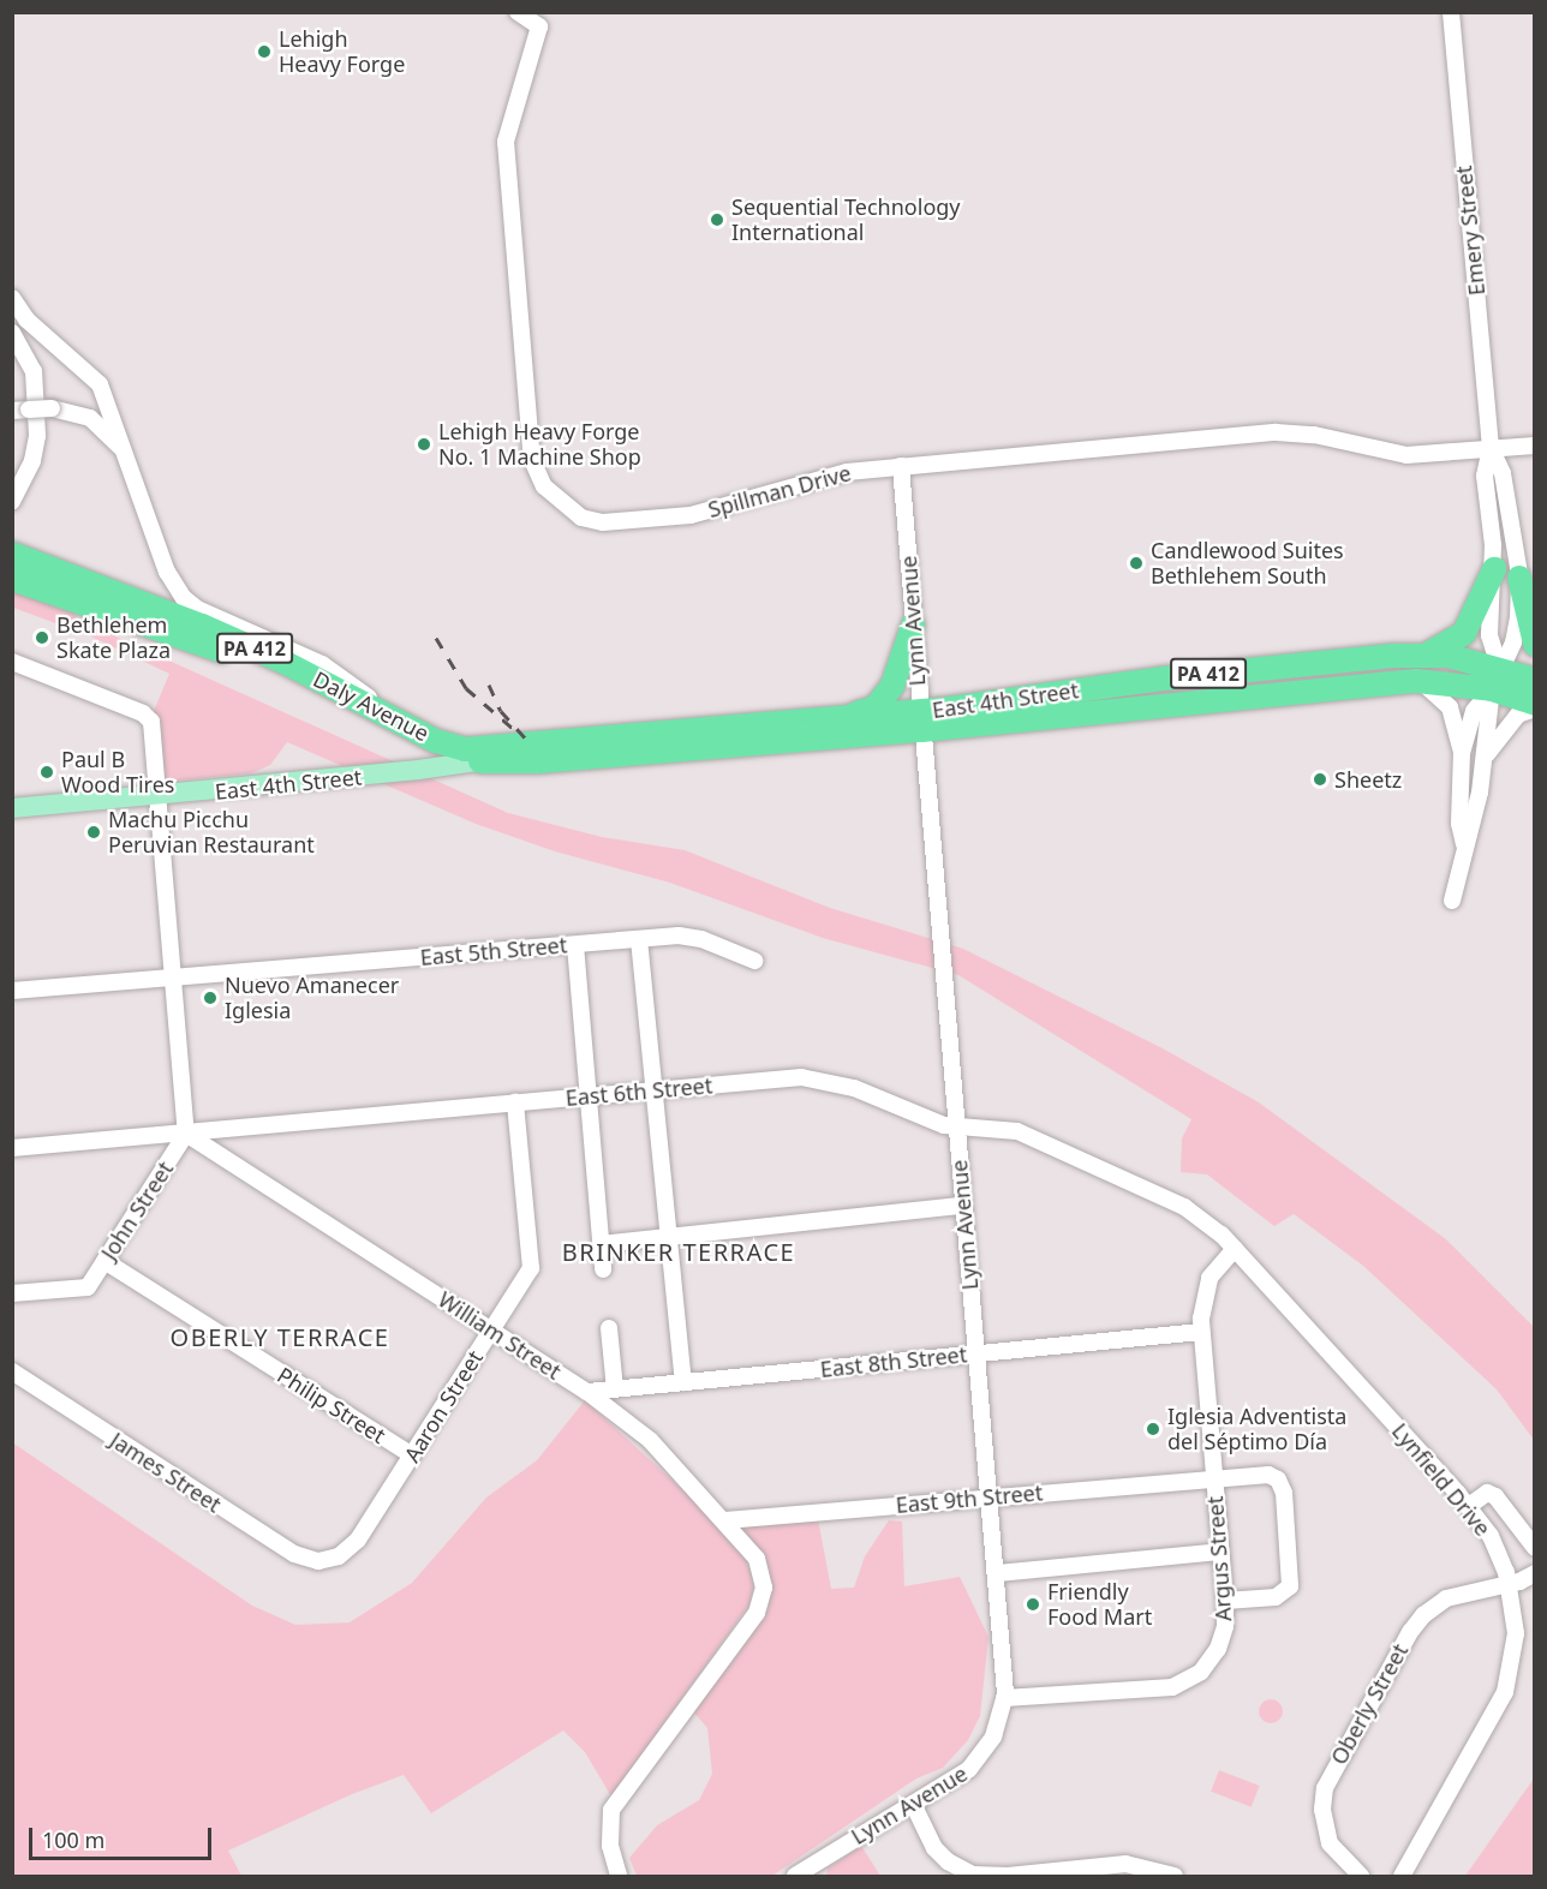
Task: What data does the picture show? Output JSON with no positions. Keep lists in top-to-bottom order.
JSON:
{
  "streets": {
    "highway": ["PA 412", "East 4th Street", "Daly Avenue"],
    "street": [
      "Emery Street",
      "Spillman Drive",
      "Lynn Avenue",
      "East 5th Street",
      "East 6th Street",
      "John Street",
      "William Street",
      "East 8th Street",
      "Philip Street",
      "Aaron Street",
      "James Street",
      "Lynfield Drive",
      "East 9th Street",
      "Argus Street",
      "Oberly Street"
    ]
  },
  "crossings": [
    ["Emery Street", "Spillman Drive"],
    ["Emery Street", "East 4th Street"],
    ["Spillman Drive", "Lynn Avenue"],
    ["Lynn Avenue", "East 4th Street"],
    ["Lynn Avenue", "East 6th Street"],
    ["Lynn Avenue", "East 8th Street"],
    ["Lynn Avenue", "East 9th Street"],
    ["Lynn Avenue", "Argus Street"],
    ["East 4th Street", "Daly Avenue"],
    ["East 6th Street", "John Street"],
    ["East 6th Street", "William Street"],
    ["East 6th Street", "Aaron Street"],
    ["East 6th Street", "Lynfield Drive"],
    ["East 6th Street", "Argus Street"],
    ["John Street", "William Street"],
    ["John Street", "Philip Street"],
    ["William Street", "East 8th Street"],
    ["William Street", "Aaron Street"],
    ["William Street", "East 9th Street"],
    ["East 8th Street", "Argus Street"],
    ["Philip Street", "Aaron Street"],
    ["Aaron Street", "James Street"],
    ["Lynfield Drive", "Argus Street"],
    ["Lynfield Drive", "Oberly Street"],
    ["East 9th Street", "Argus Street"]
  ],
  "districts": ["BRINKER TERRACE", "OBERLY TERRACE"],
  "places": [
    "Lehigh Heavy Forge",
    "Sequential Technology International",
    "Lehigh Heavy Forge No. 1 Machine Shop",
    "Candlewood Suites Bethlehem South",
    "Bethlehem Skate Plaza",
    "Paul B Wood Tires",
    "Sheetz",
    "Machu Picchu Peruvian Restaurant",
    "Nuevo Amanecer Iglesia",
    "Iglesia Adventista del Séptimo Día",
    "Friendly Food Mart"
  ],
  "scale_bar": "100 m"
}
